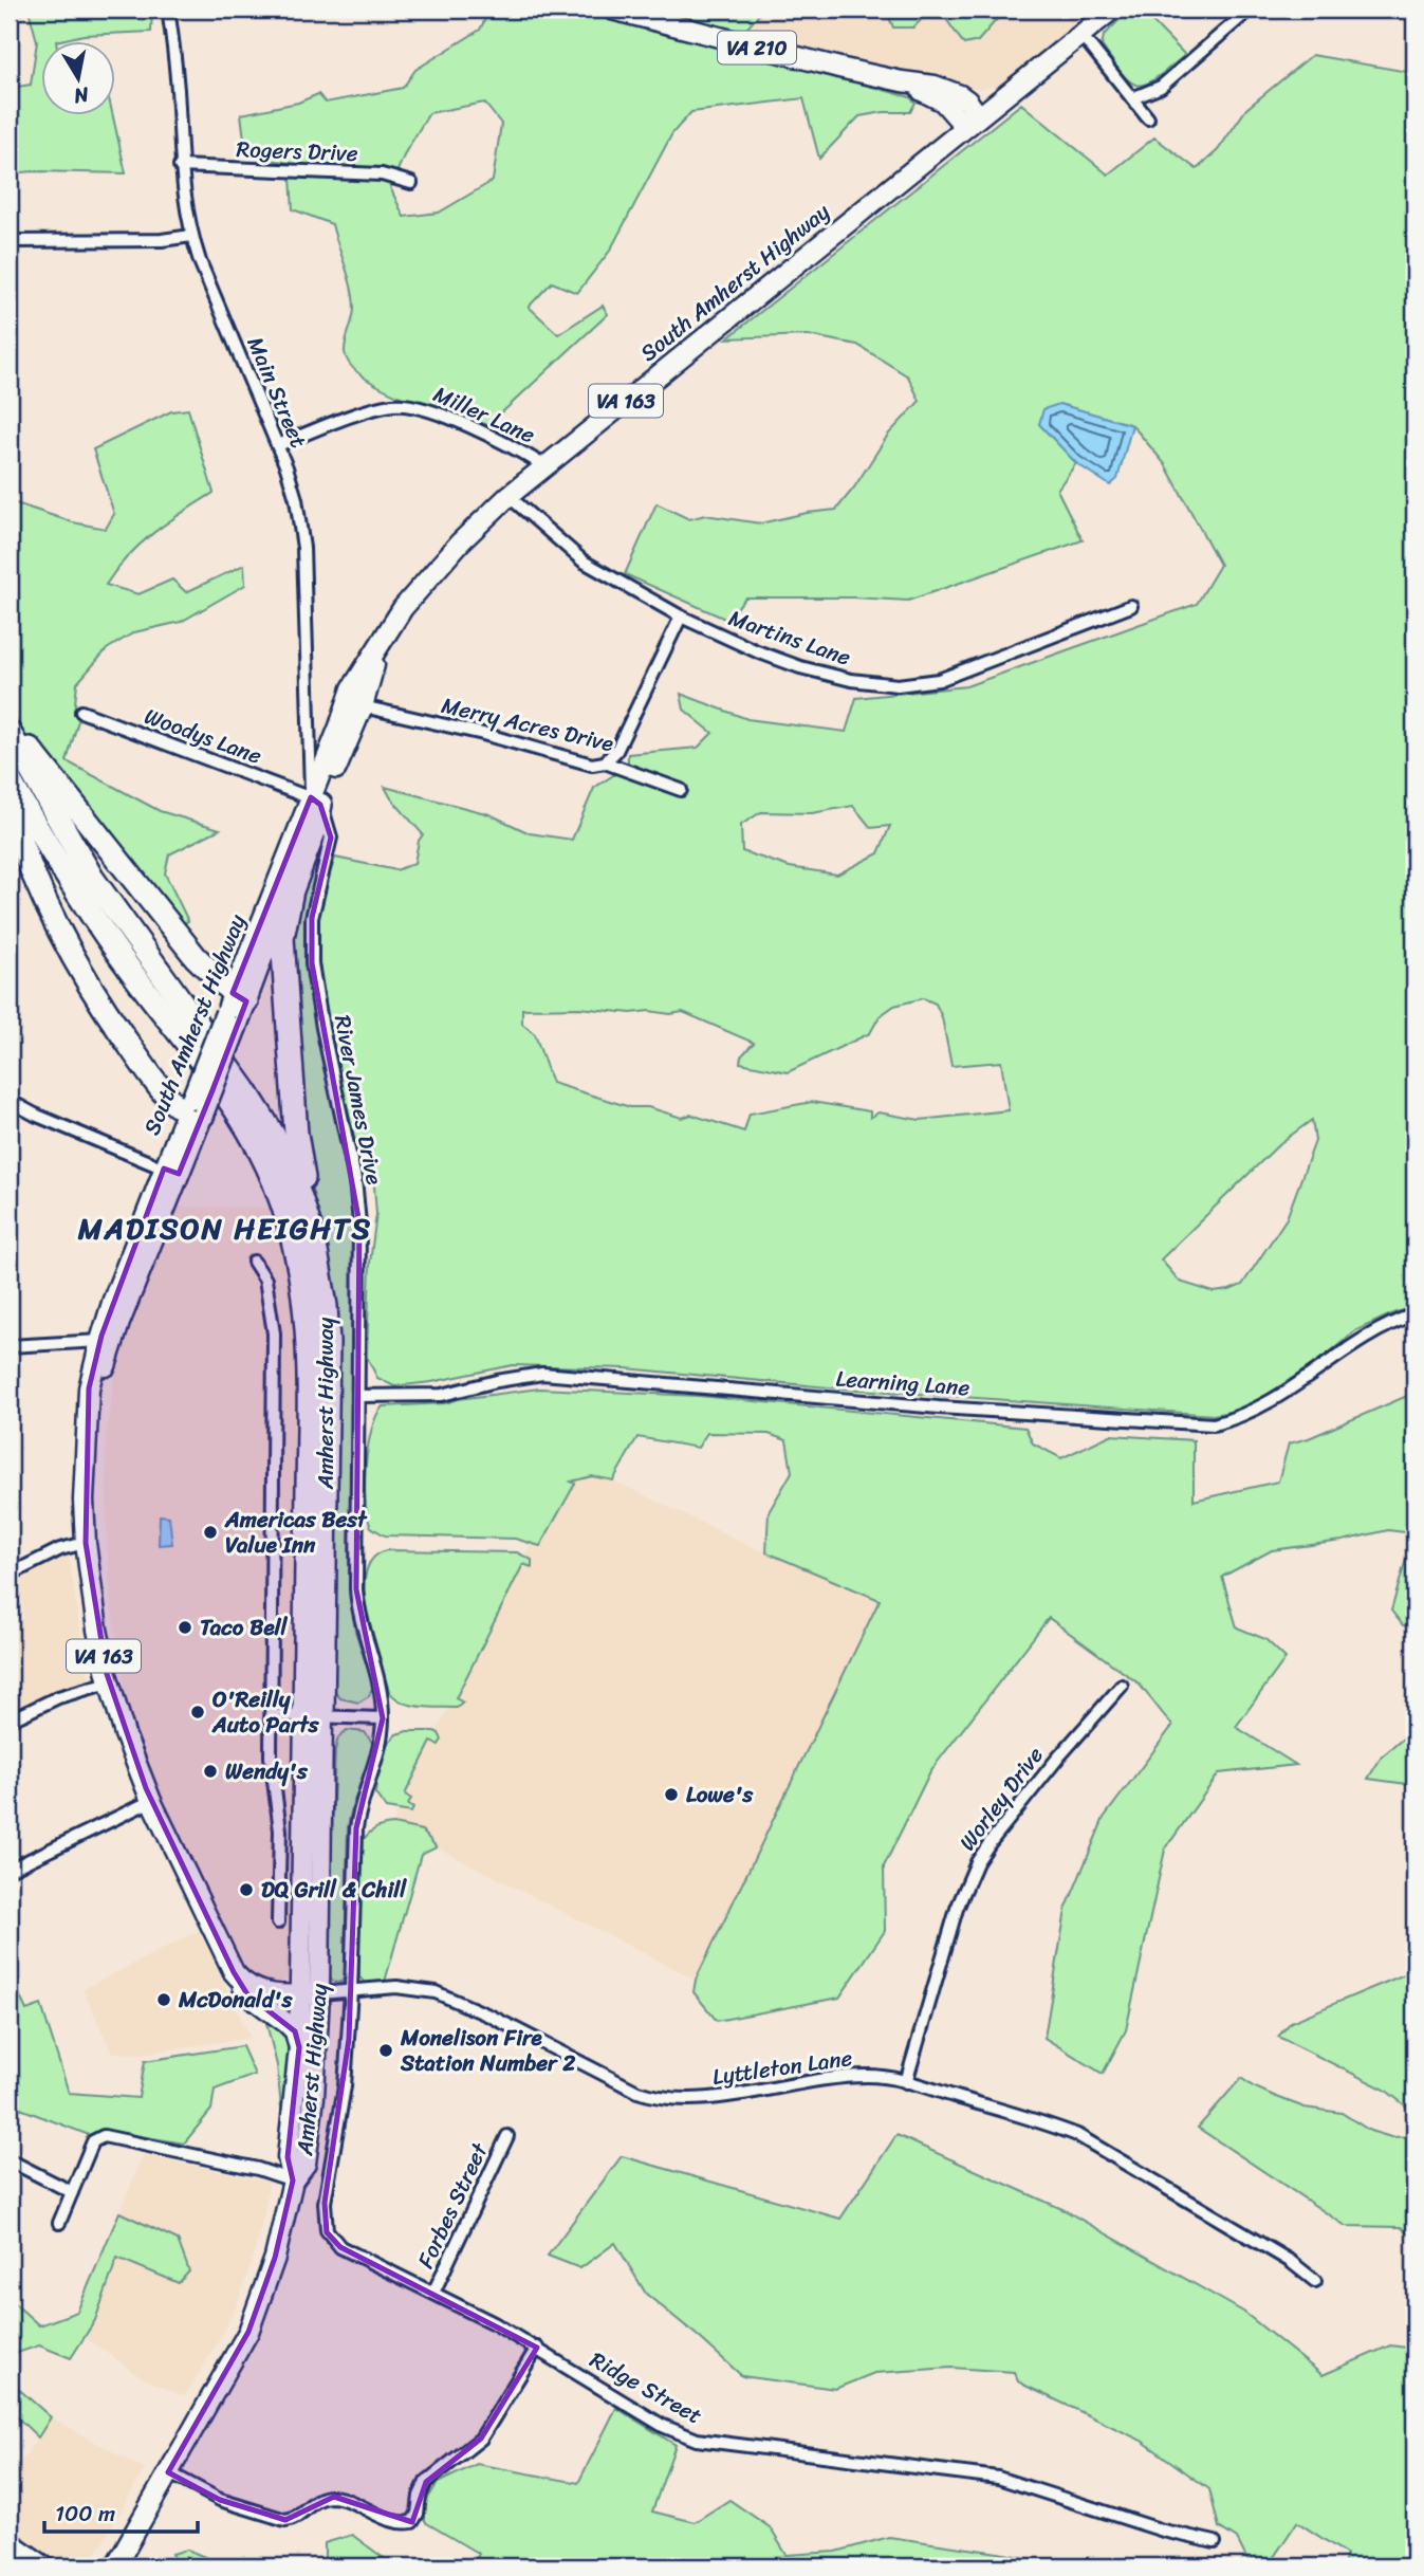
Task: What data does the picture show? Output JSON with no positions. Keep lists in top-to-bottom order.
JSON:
{
  "streets": {
    "highway": ["Amherst Highway"],
    "main road": ["VA 210", "South Amherst Highway", "VA 163"],
    "street": [
      "Rogers Drive",
      "Main Street",
      "Miller Lane",
      "Martins Lane",
      "Merry Acres Drive",
      "Woodys Lane",
      "River James Drive",
      "Learning Lane",
      "Worley Drive",
      "Lyttleton Lane",
      "Forbes Street",
      "Ridge Street"
    ]
  },
  "crossings": [
    ["VA 210", "South Amherst Highway"],
    ["Rogers Drive", "Main Street"],
    ["South Amherst Highway", "Main Street"],
    ["South Amherst Highway", "Miller Lane"],
    ["South Amherst Highway", "Martins Lane"],
    ["South Amherst Highway", "Merry Acres Drive"],
    ["South Amherst Highway", "Woodys Lane"],
    ["South Amherst Highway", "River James Drive"],
    ["South Amherst Highway", "Amherst Highway"],
    ["Main Street", "Miller Lane"],
    ["Main Street", "Woodys Lane"],
    ["Main Street", "River James Drive"],
    ["Woodys Lane", "River James Drive"],
    ["River James Drive", "Learning Lane"],
    ["River James Drive", "Lyttleton Lane"],
    ["River James Drive", "Ridge Street"],
    ["Amherst Highway", "Lyttleton Lane"],
    ["Worley Drive", "Lyttleton Lane"],
    ["Lyttleton Lane", "Ridge Street"],
    ["Forbes Street", "Ridge Street"]
  ],
  "districts": ["MADISON HEIGHTS"],
  "places": [
    "Americas Best Value Inn",
    "Taco Bell",
    "O'Reilly Auto Parts",
    "Wendy's",
    "Lowe's",
    "DQ Grill & Chill",
    "McDonald's",
    "Monelison Fire Station Number 2"
  ],
  "scale_bar": "100 m",
  "north": "bottom"
}
